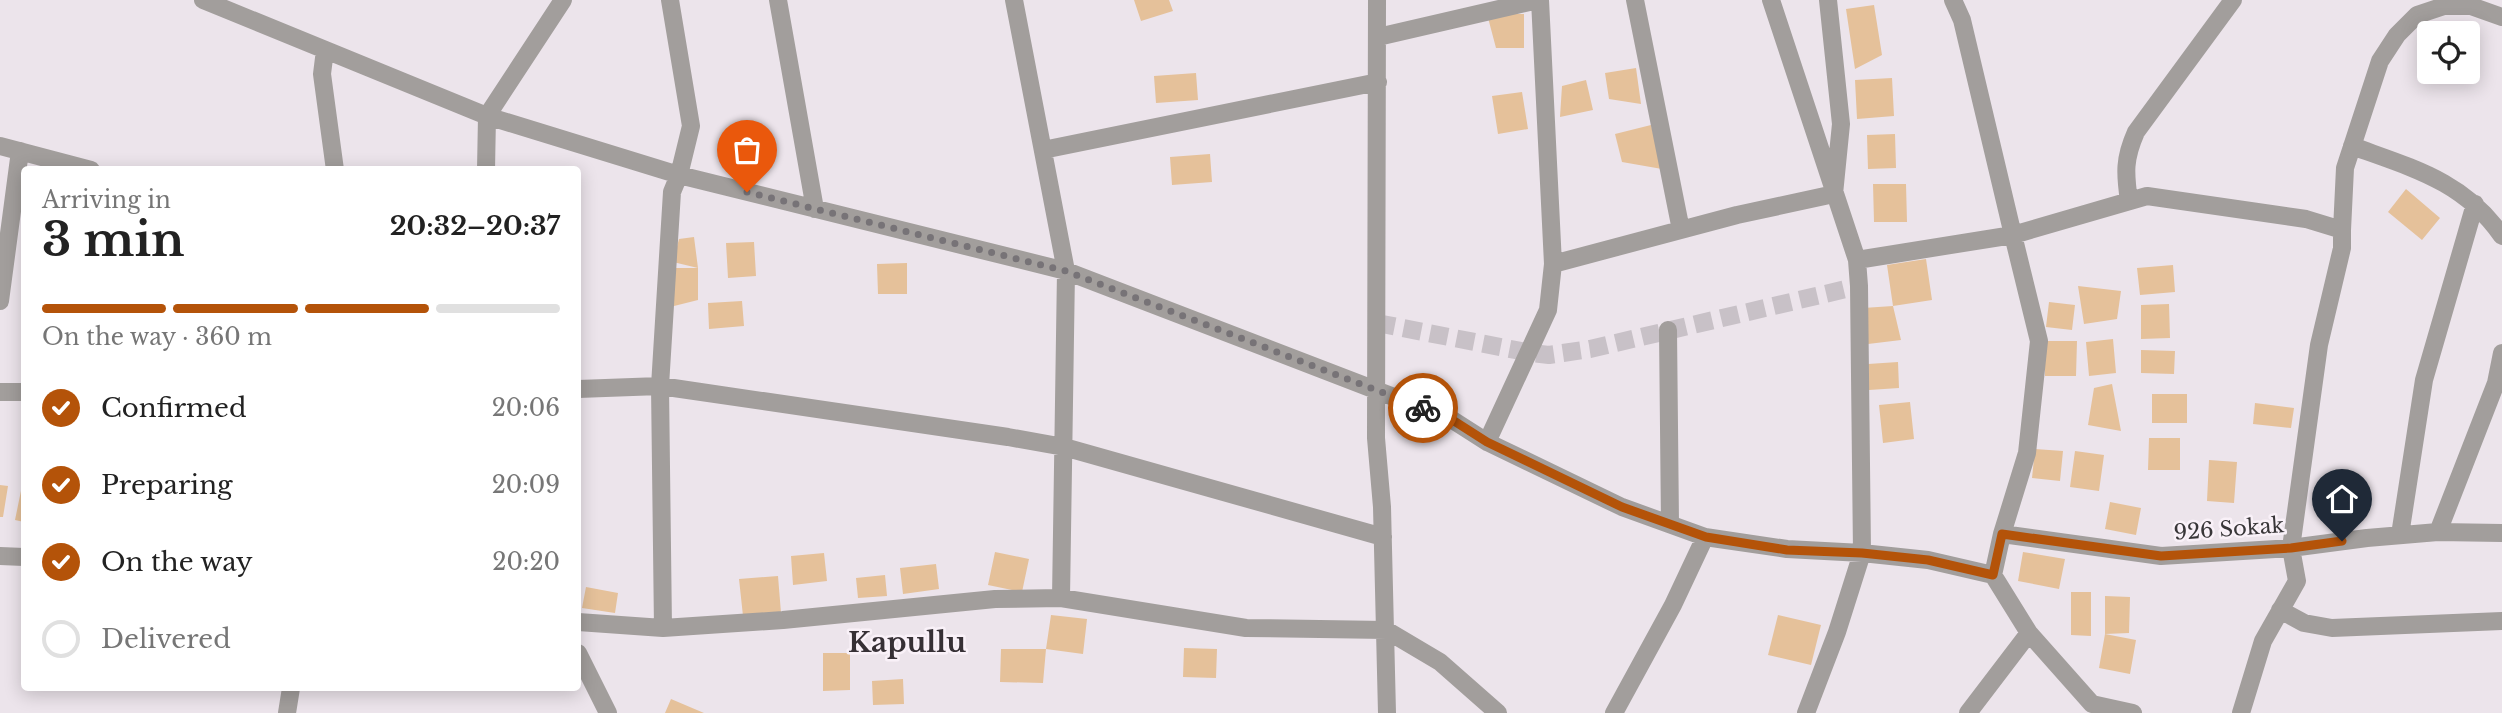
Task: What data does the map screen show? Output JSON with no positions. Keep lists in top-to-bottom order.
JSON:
{
  "streets": {
    "street": ["926 Sokak"]
  },
  "districts": ["Kapullu"],
  "page": {
    "heading": ["3 min", "Arriving in", "20:32–20:37"],
    "bar": "On the way · 360 m",
    "list": [
      ["Confirmed", "20:06"],
      ["Preparing", "20:09"],
      ["On the way", "20:20"],
      "Delivered"
    ]
  }
}
